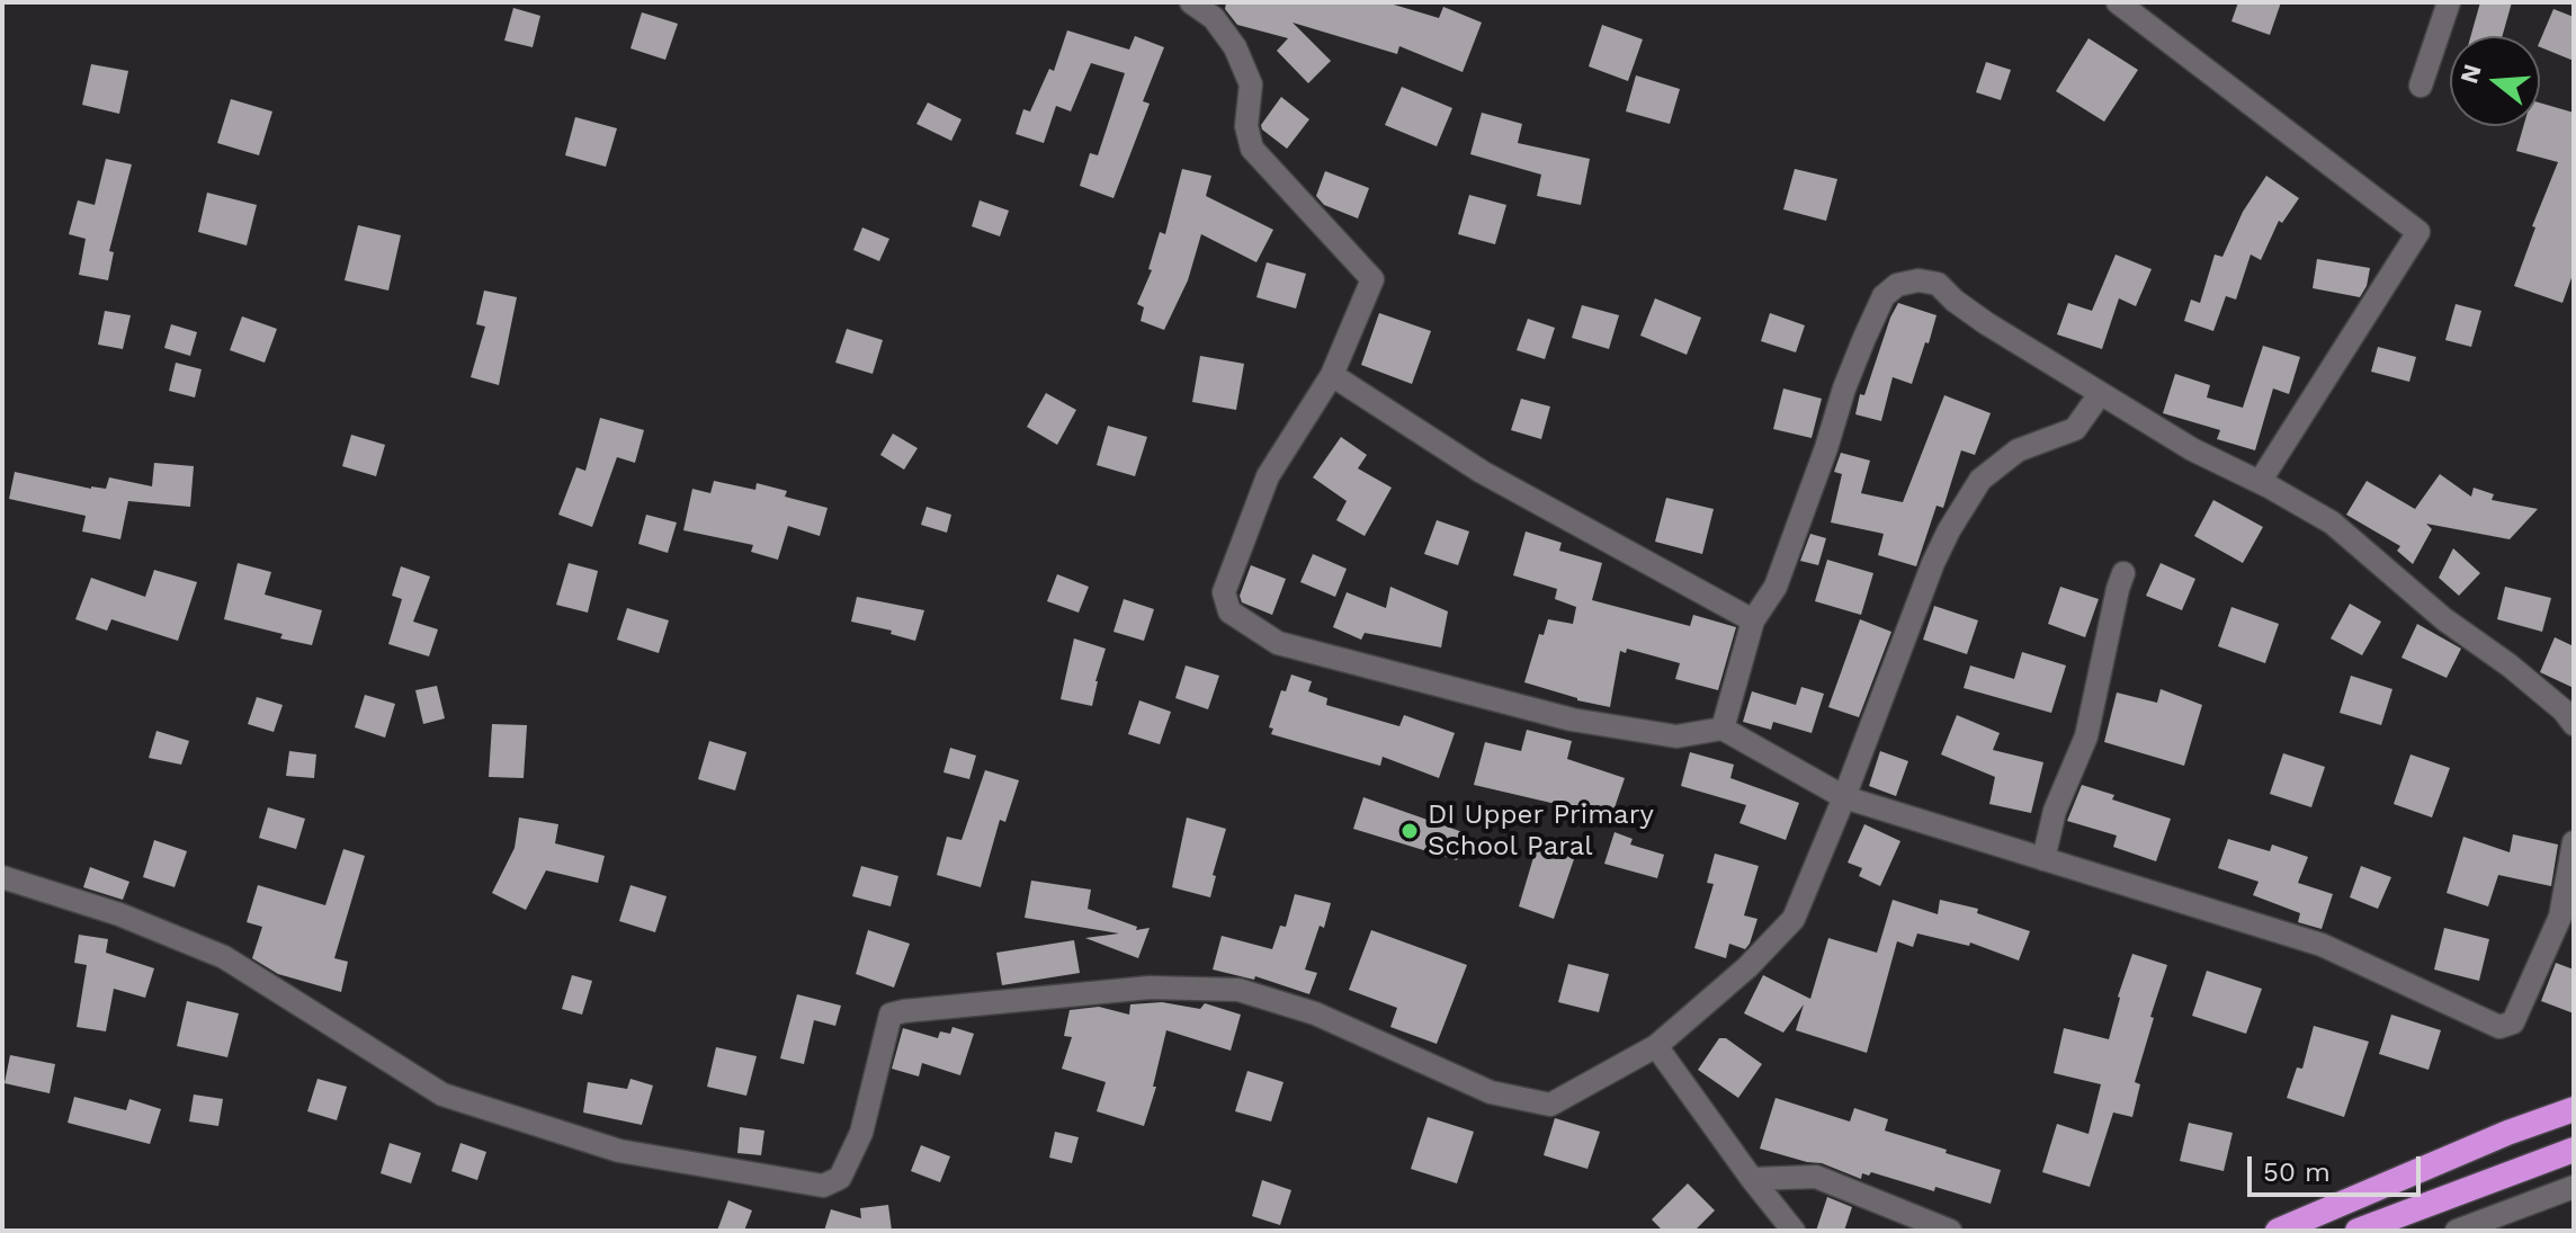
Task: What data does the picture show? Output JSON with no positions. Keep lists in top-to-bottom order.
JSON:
{
  "places": ["DI Upper Primary School Paral"],
  "scale_bar": "50 m",
  "north": "left"
}
